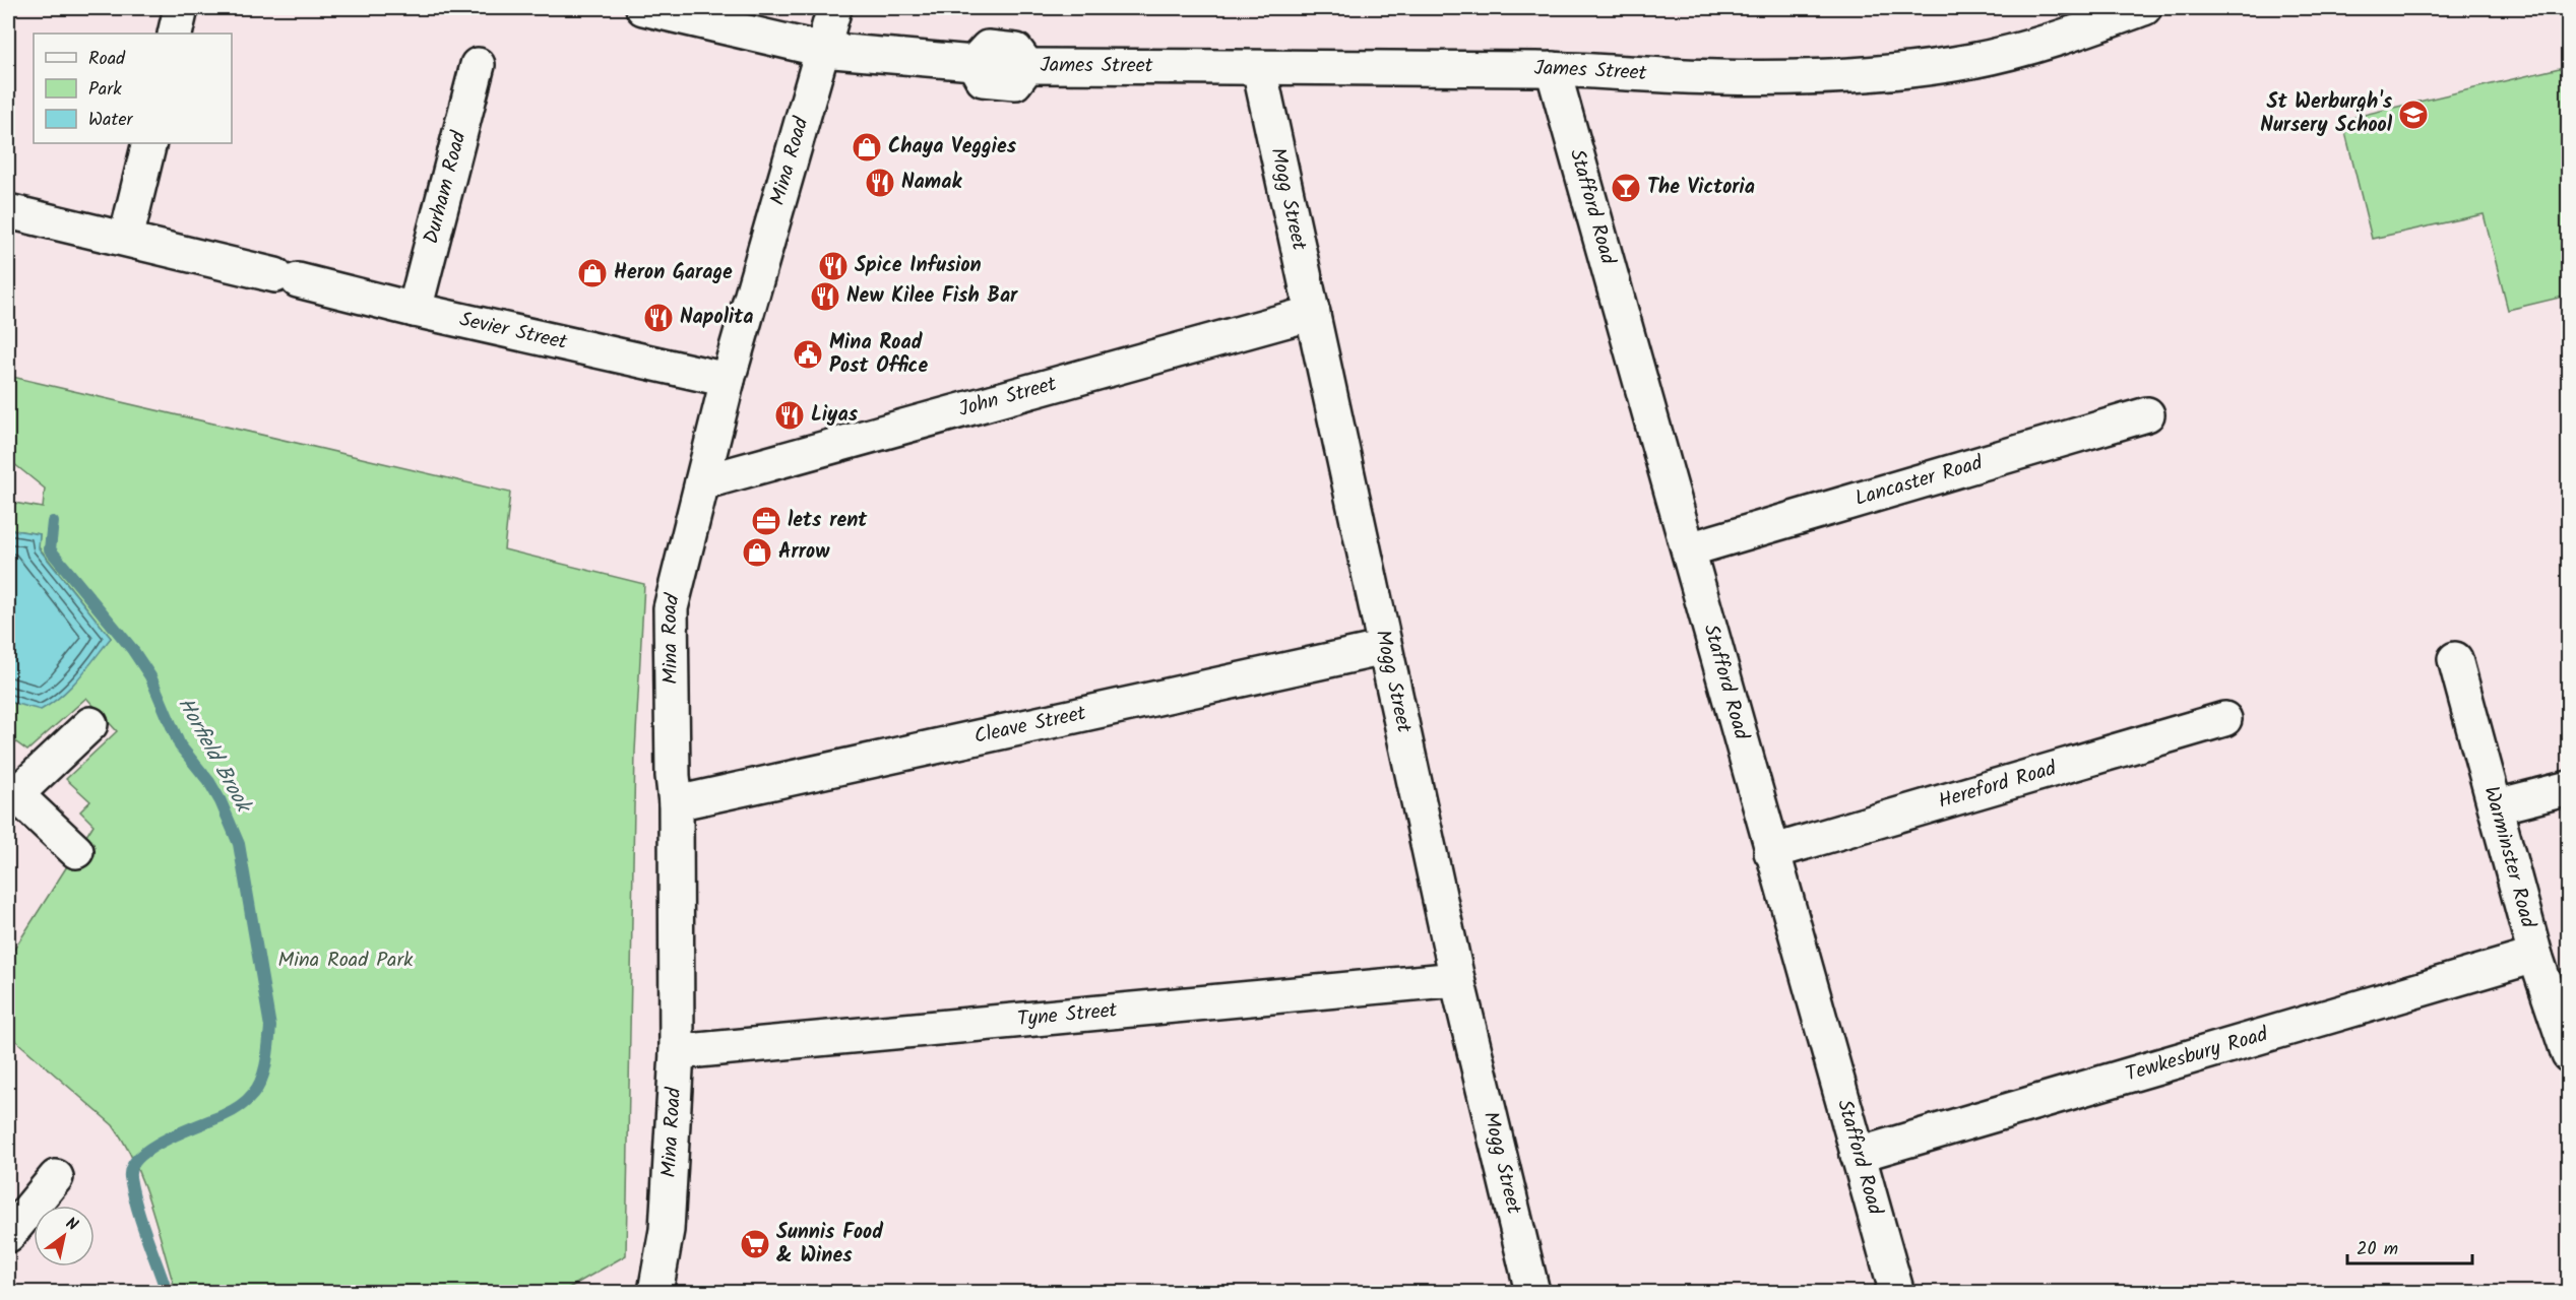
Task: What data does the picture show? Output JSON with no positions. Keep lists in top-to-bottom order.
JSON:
{
  "streets": {
    "street": [
      "James Street",
      "Mina Road",
      "Durham Road",
      "Mogg Street",
      "Stafford Road",
      "Sevier Street",
      "John Street",
      "Lancaster Road",
      "Cleave Street",
      "Hereford Road",
      "Warminster Road",
      "Tyne Street",
      "Tewkesbury Road"
    ]
  },
  "crossings": [
    ["James Street", "Mina Road"],
    ["James Street", "Mogg Street"],
    ["James Street", "Stafford Road"],
    ["Mina Road", "Sevier Street"],
    ["Mina Road", "John Street"],
    ["Mina Road", "Cleave Street"],
    ["Mina Road", "Tyne Street"],
    ["Durham Road", "Sevier Street"],
    ["Mogg Street", "John Street"],
    ["Mogg Street", "Cleave Street"],
    ["Mogg Street", "Tyne Street"],
    ["Stafford Road", "Lancaster Road"],
    ["Stafford Road", "Hereford Road"],
    ["Stafford Road", "Tewkesbury Road"],
    ["Warminster Road", "Tewkesbury Road"]
  ],
  "water": ["Horfield Brook"],
  "parks": ["Mina Road Park"],
  "places": {
    "school or university": ["St Werburgh's Nursery School"],
    "shop": ["Chaya Veggies", "Heron Garage", "Arrow"],
    "restaurant": [
      "Namak",
      "Spice Infusion",
      "New Kilee Fish Bar",
      "Napolita",
      "Liyas"
    ],
    "bar": ["The Victoria"],
    "public building": ["Mina Road Post Office"],
    "office": ["lets rent"],
    "supermarket": ["Sunnis Food & Wines"]
  },
  "legend": ["Road", "Park", "Water"],
  "scale_bar": "20 m",
  "north": "top right"
}
